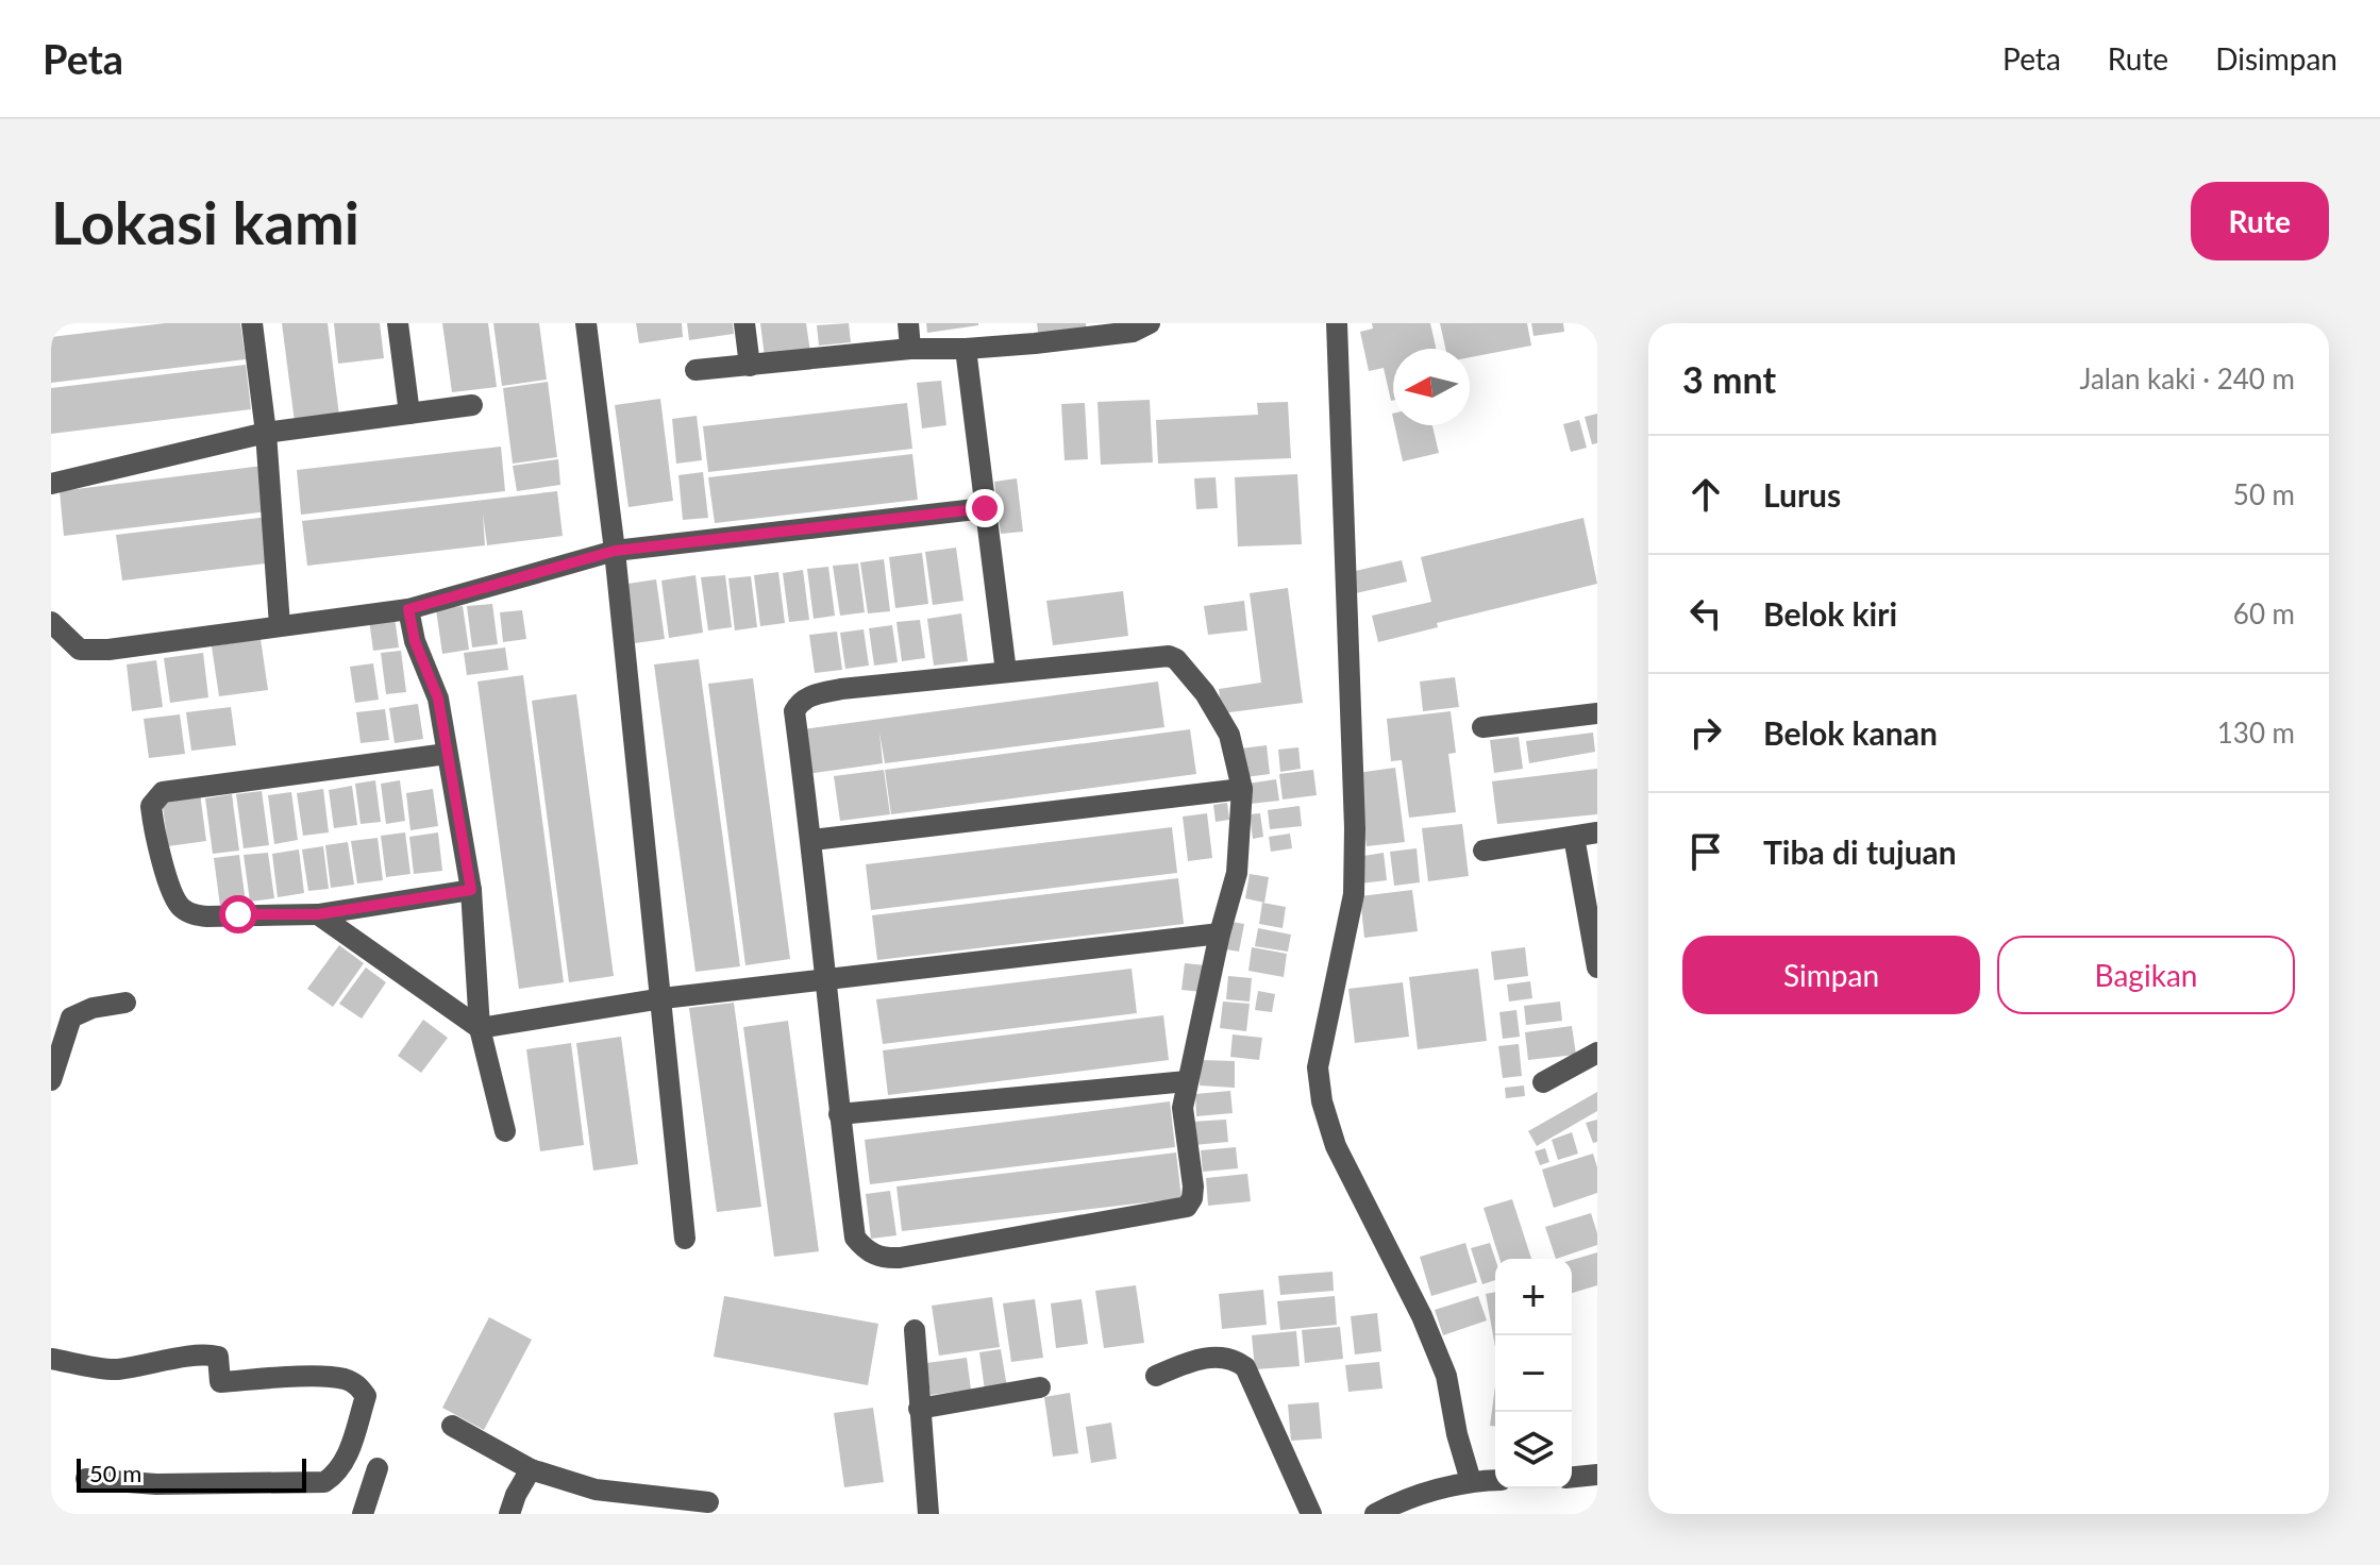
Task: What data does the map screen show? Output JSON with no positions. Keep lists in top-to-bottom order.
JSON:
{
  "scale_bar": "50 m",
  "north": "left",
  "page": {
    "header": "Peta",
    "nav": ["Peta", "Rute", "Disimpan"],
    "buttons": [
      "Rute",
      ["Simpan", "Bagikan"]
    ],
    "title": "Lokasi kami",
    "heading": ["3 mnt", "Jalan kaki · 240 m"],
    "list": [
      ["Lurus", "50 m"],
      ["Belok kiri", "60 m"],
      ["Belok kanan", "130 m"],
      "Tiba di tujuan"
    ],
    "map_buttons": ["+", "−"],
    "scale": "50 m"
  }
}
